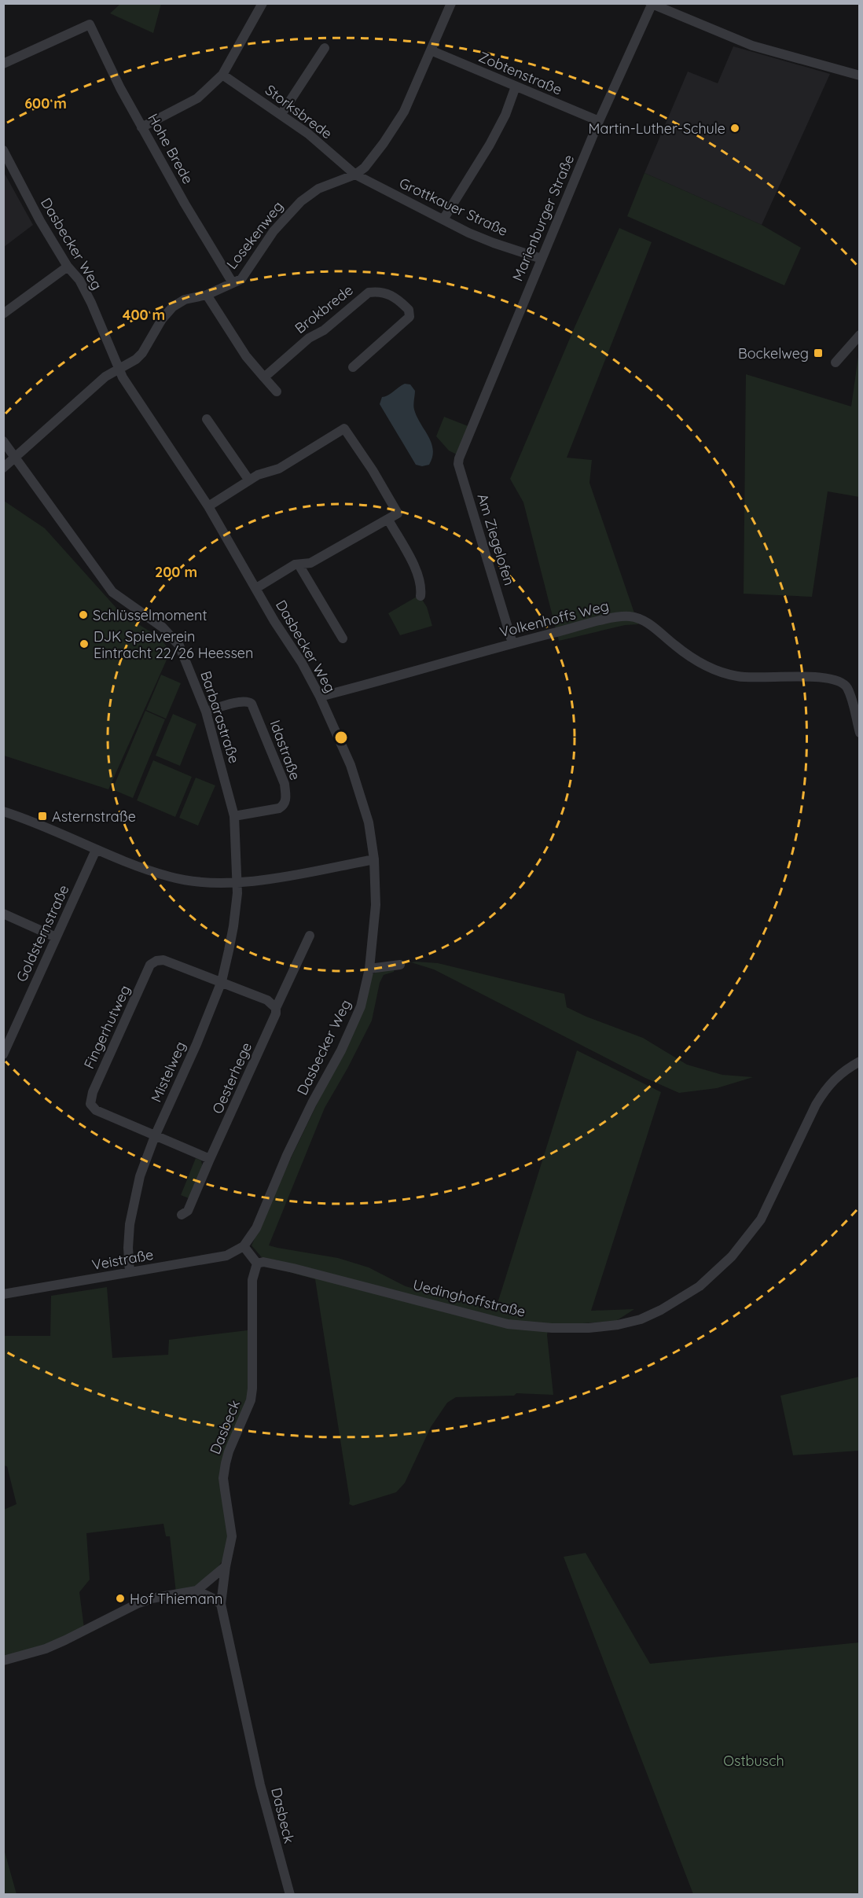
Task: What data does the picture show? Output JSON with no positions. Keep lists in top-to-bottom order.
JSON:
{
  "streets": {
    "street": [
      "Zobtenstraße",
      "Storksbrede",
      "Hohe Brede",
      "Grottkauer Straße",
      "Marienburger Straße",
      "Losekenweg",
      "Dasbecker Weg",
      "Brokbrede",
      "Am Ziegelofen",
      "Volkenhoffs Weg",
      "Barbarastraße",
      "Idastraße",
      "Goldsternstraße",
      "Fingerhutweg",
      "Mistelweg",
      "Oesterhege",
      "Veistraße",
      "Uedinghoffstraße",
      "Dasbeck"
    ]
  },
  "crossings": [
    ["Zobtenstraße", "Marienburger Straße"],
    ["Zobtenstraße", "Losekenweg"],
    ["Storksbrede", "Grottkauer Straße"],
    ["Storksbrede", "Losekenweg"],
    ["Hohe Brede", "Losekenweg"],
    ["Grottkauer Straße", "Marienburger Straße"],
    ["Grottkauer Straße", "Losekenweg"],
    ["Marienburger Straße", "Am Ziegelofen"],
    ["Losekenweg", "Dasbecker Weg"],
    ["Losekenweg", "Barbarastraße"],
    ["Dasbecker Weg", "Volkenhoffs Weg"],
    ["Dasbecker Weg", "Veistraße"],
    ["Am Ziegelofen", "Volkenhoffs Weg"],
    ["Barbarastraße", "Idastraße"],
    ["Barbarastraße", "Mistelweg"],
    ["Fingerhutweg", "Mistelweg"],
    ["Mistelweg", "Veistraße"],
    ["Uedinghoffstraße", "Dasbeck"]
  ],
  "parks": ["Ostbusch"],
  "places": {
    "other": [
      "Martin-Luther-Schule",
      "Schlüsselmoment",
      "DJK Spielverein Eintracht 22/26 Heessen",
      "Hof Thiemann"
    ],
    "transit": ["Bockelweg", "Asternstraße"]
  },
  "rings": ["600 m", "400 m", "200 m"]
}
